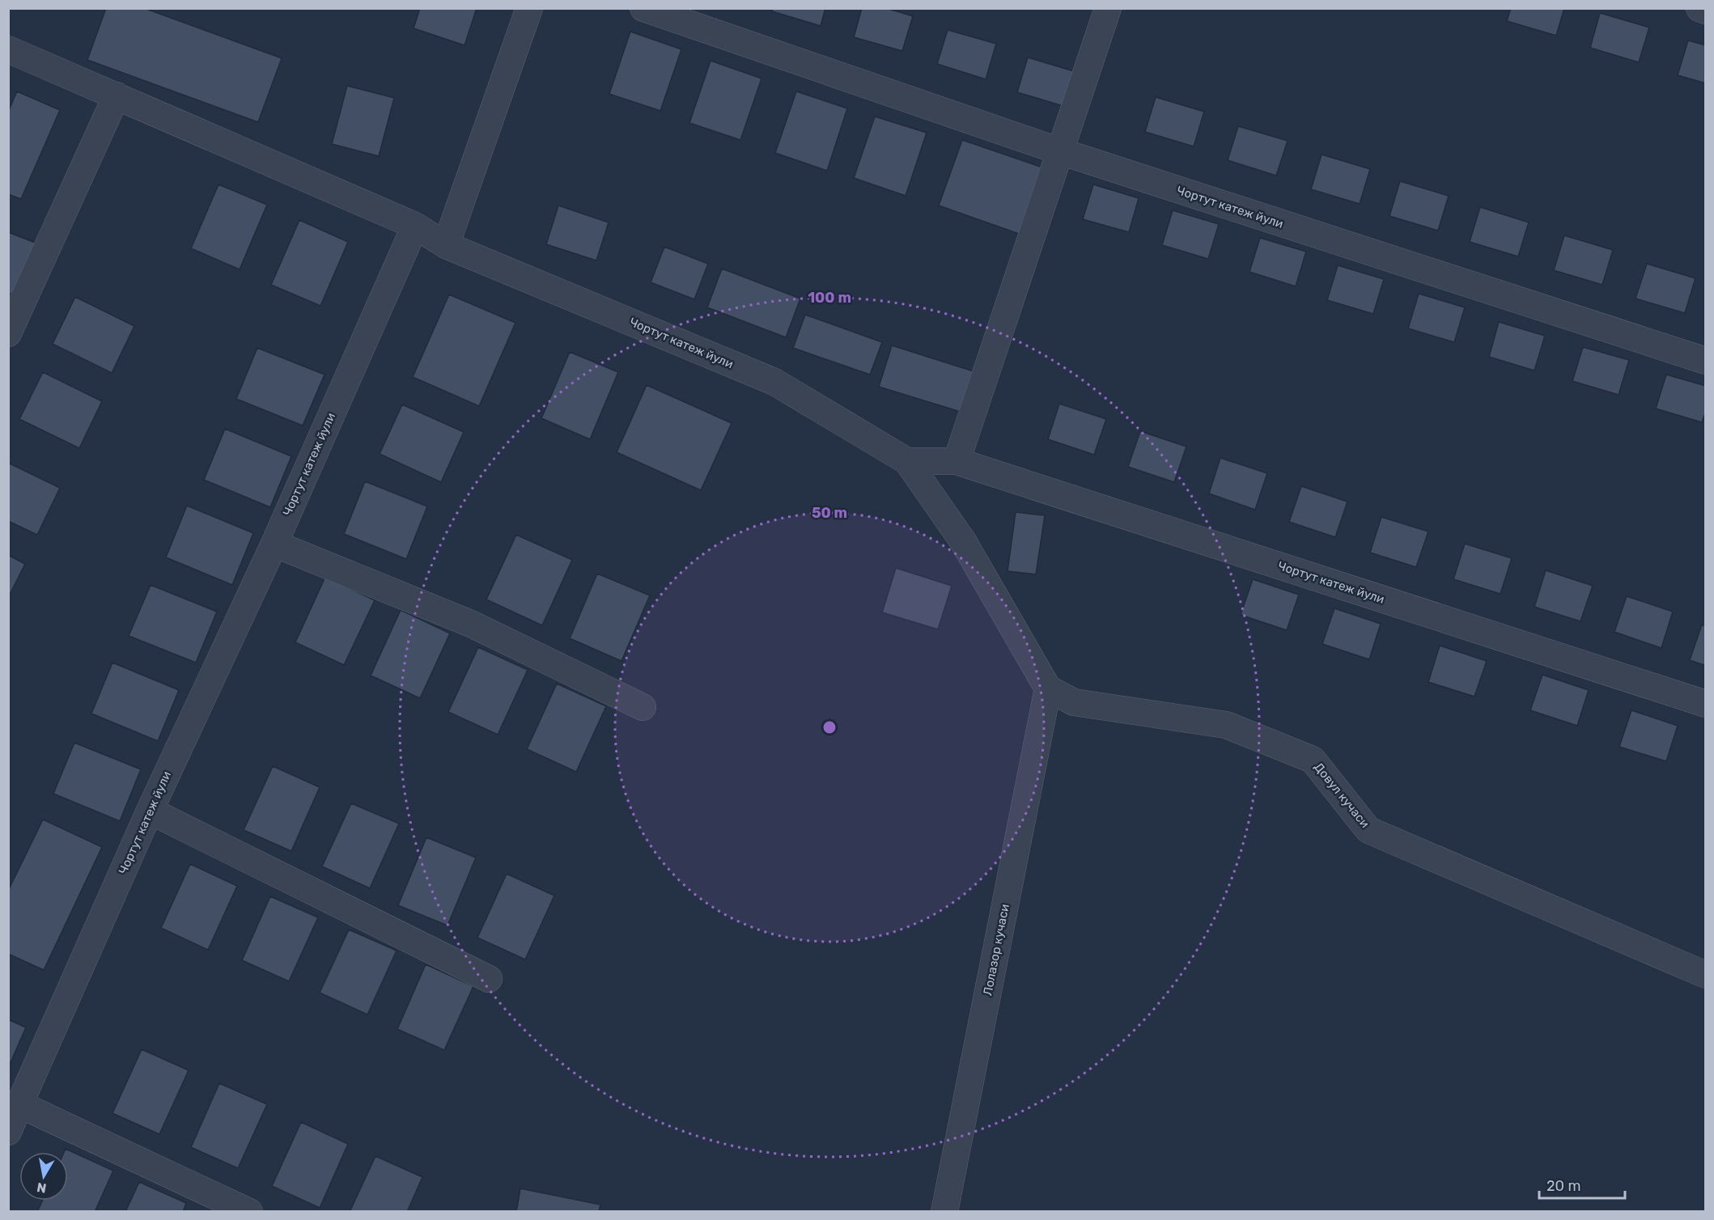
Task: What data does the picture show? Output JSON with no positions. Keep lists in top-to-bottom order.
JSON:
{
  "streets": {
    "street": ["Чортут катеж йули", "Довул кучаси", "Лолазор кучаси"]
  },
  "crossings": [
    ["Чортут катеж йули", "Довул кучаси"],
    ["Чортут катеж йули", "Лолазор кучаси"],
    ["Довул кучаси", "Лолазор кучаси"]
  ],
  "scale_bar": "20 m",
  "north": "bottom",
  "rings": ["100 m", "50 m"]
}
